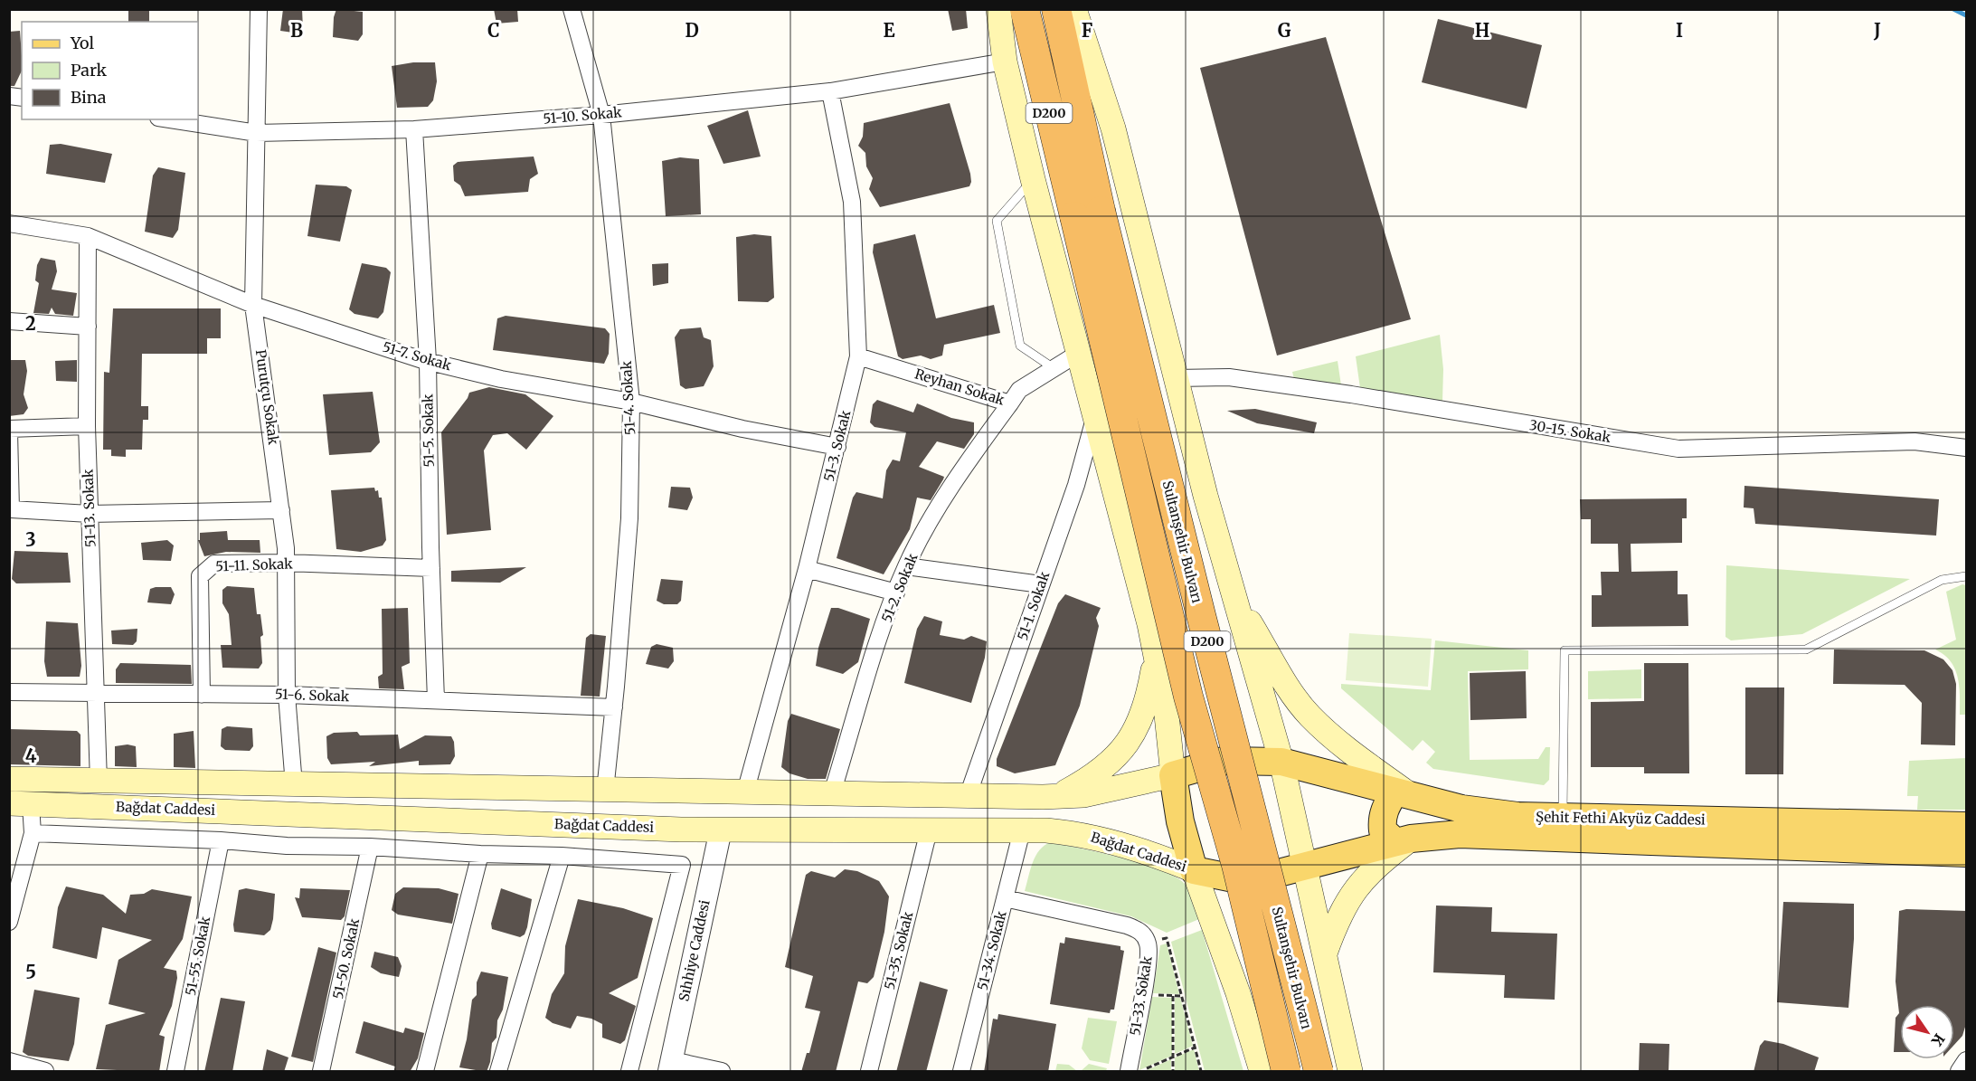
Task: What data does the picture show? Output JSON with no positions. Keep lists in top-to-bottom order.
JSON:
{
  "streets": {
    "highway": ["D200", "Sultanşehir Bulvarı"],
    "main road": ["Bağdat Caddesi", "Şehit Fethi Akyüz Caddesi"],
    "street": [
      "51-10. Sokak",
      "51-7. Sokak",
      "Reyhan Sokak",
      "Purutçu Sokak",
      "51-4. Sokak",
      "51-5. Sokak",
      "30-15. Sokak",
      "51-3. Sokak",
      "51-13. Sokak",
      "51-11. Sokak",
      "51-2. Sokak",
      "51-1. Sokak",
      "51-6. Sokak",
      "Sıhhiye Caddesi",
      "51-35. Sokak",
      "51-34. Sokak",
      "51-55. Sokak",
      "51-50. Sokak",
      "51-33. Sokak"
    ]
  },
  "crossings": [
    ["51-10. Sokak", "Purutçu Sokak"],
    ["51-10. Sokak", "51-4. Sokak"],
    ["51-10. Sokak", "51-5. Sokak"],
    ["51-10. Sokak", "51-3. Sokak"],
    ["51-7. Sokak", "Purutçu Sokak"],
    ["51-7. Sokak", "51-4. Sokak"],
    ["51-7. Sokak", "51-5. Sokak"],
    ["51-7. Sokak", "51-3. Sokak"],
    ["51-7. Sokak", "51-13. Sokak"],
    ["Reyhan Sokak", "51-3. Sokak"],
    ["Reyhan Sokak", "51-2. Sokak"],
    ["Purutçu Sokak", "51-11. Sokak"],
    ["Purutçu Sokak", "51-6. Sokak"],
    ["Purutçu Sokak", "Bağdat Caddesi"],
    ["51-4. Sokak", "51-6. Sokak"],
    ["51-4. Sokak", "Bağdat Caddesi"],
    ["51-5. Sokak", "51-11. Sokak"],
    ["51-5. Sokak", "51-6. Sokak"],
    ["51-3. Sokak", "Bağdat Caddesi"],
    ["51-13. Sokak", "51-6. Sokak"],
    ["51-13. Sokak", "Bağdat Caddesi"],
    ["51-11. Sokak", "51-6. Sokak"],
    ["51-2. Sokak", "Bağdat Caddesi"],
    ["51-1. Sokak", "Bağdat Caddesi"],
    ["Bağdat Caddesi", "Şehit Fethi Akyüz Caddesi"],
    ["Bağdat Caddesi", "Sıhhiye Caddesi"],
    ["Bağdat Caddesi", "51-35. Sokak"],
    ["Bağdat Caddesi", "51-34. Sokak"],
    ["51-34. Sokak", "51-33. Sokak"]
  ],
  "legend": ["Yol", "Park", "Bina"],
  "north": "bottom right",
  "grid": {
    "columns": [
      "B",
      "C",
      "D",
      "E",
      "F",
      "G",
      "H",
      "I",
      "J"
    ],
    "rows": [
      "2",
      "3",
      "4",
      "5"
    ]
  }
}
